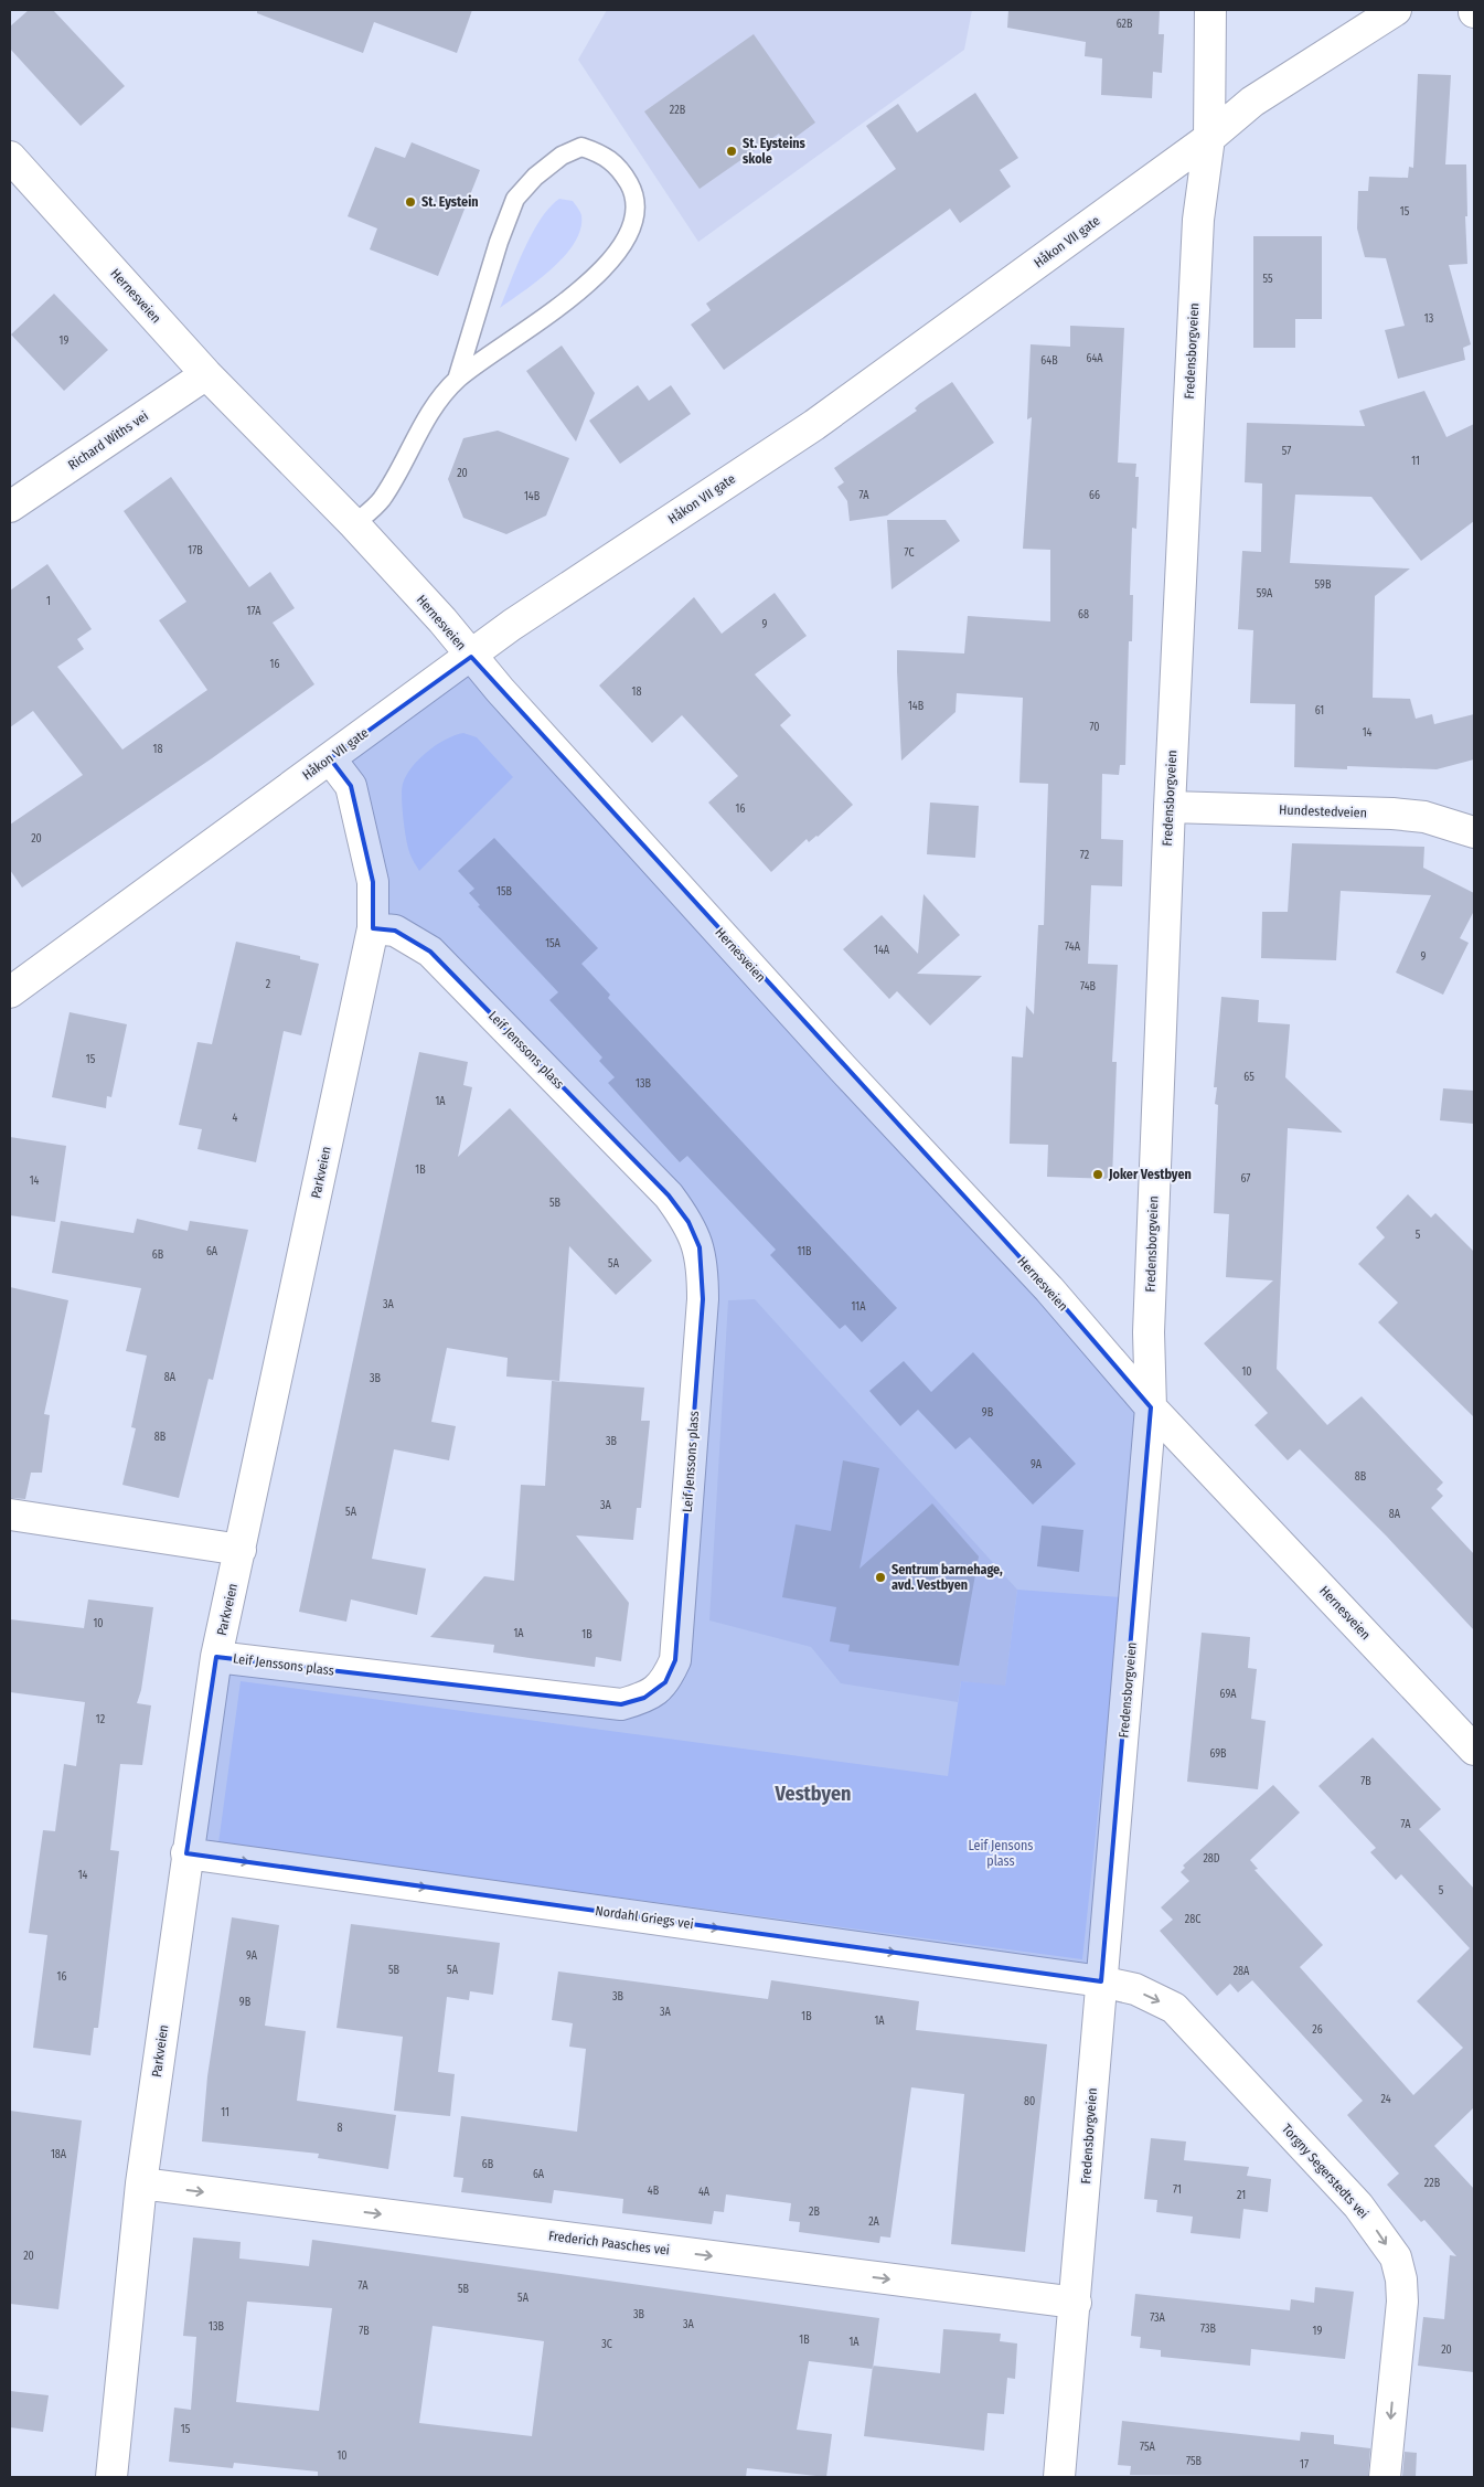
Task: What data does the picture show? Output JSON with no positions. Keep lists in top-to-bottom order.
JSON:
{
  "streets": {
    "street": [
      "Håkon VII gate",
      "Hernesveien",
      "Fredensborgveien",
      "Richard Withs vei",
      "Hundestedveien",
      "Leif Jenssons plass",
      "Parkveien",
      "Nordahl Griegs vei",
      "Torgny Segerstedts vei",
      "Frederich Paasches vei"
    ]
  },
  "crossings": [
    ["Håkon VII gate", "Hernesveien"],
    ["Håkon VII gate", "Fredensborgveien"],
    ["Håkon VII gate", "Parkveien"],
    ["Hernesveien", "Fredensborgveien"],
    ["Hernesveien", "Richard Withs vei"],
    ["Fredensborgveien", "Hundestedveien"],
    ["Fredensborgveien", "Nordahl Griegs vei"],
    ["Fredensborgveien", "Torgny Segerstedts vei"],
    ["Fredensborgveien", "Frederich Paasches vei"],
    ["Leif Jenssons plass", "Parkveien"],
    ["Parkveien", "Nordahl Griegs vei"],
    ["Parkveien", "Frederich Paasches vei"],
    ["Nordahl Griegs vei", "Torgny Segerstedts vei"]
  ],
  "one_way": ["Nordahl Griegs vei", "Torgny Segerstedts vei", "Frederich Paasches vei"],
  "districts": ["Vestbyen"],
  "parks": ["Leif Jensons plass"],
  "places": [
    "St. Eysteins skole",
    "St. Eystein",
    "Joker Vestbyen",
    "Sentrum barnehage, avd. Vestbyen"
  ],
  "house_numbers": [
    "62B",
    "22B",
    "15",
    "55",
    "13",
    "19",
    "64A",
    "64B",
    "57",
    "11",
    "20",
    "7A",
    "66",
    "14B",
    "17B",
    "7C",
    "59B",
    "59A",
    "1",
    "17A",
    "68",
    "9",
    "16",
    "18",
    "14B",
    "61",
    "70",
    "14",
    "18",
    "16",
    "20",
    "72",
    "15B",
    "15A",
    "74A",
    "14A",
    "9",
    "2",
    "74B",
    "15",
    "65",
    "13B",
    "1A",
    "4",
    "1B",
    "67",
    "14",
    "5B",
    "5",
    "6A",
    "11B",
    "6B",
    "5A",
    "3A",
    "11A",
    "10",
    "8A",
    "3B",
    "9B",
    "8B",
    "3B",
    "9A",
    "8B",
    "3A",
    "5A",
    "8A",
    "10",
    "1A",
    "1B",
    "69A",
    "12",
    "69B",
    "7B",
    "7A",
    "28D",
    "14",
    "5",
    "28C",
    "9A",
    "5B",
    "5A",
    "28A",
    "16",
    "3B",
    "9B",
    "3A",
    "1B",
    "1A",
    "26",
    "24",
    "80",
    "11",
    "8",
    "18A",
    "6B",
    "6A",
    "22B",
    "71",
    "4B",
    "4A",
    "21",
    "2B",
    "2A",
    "20",
    "7A",
    "5B",
    "5A",
    "3B",
    "73A",
    "3A",
    "13B",
    "73B",
    "7B",
    "19",
    "1B",
    "1A",
    "3C",
    "20",
    "15",
    "75A",
    "10",
    "75B",
    "17"
  ]
}
